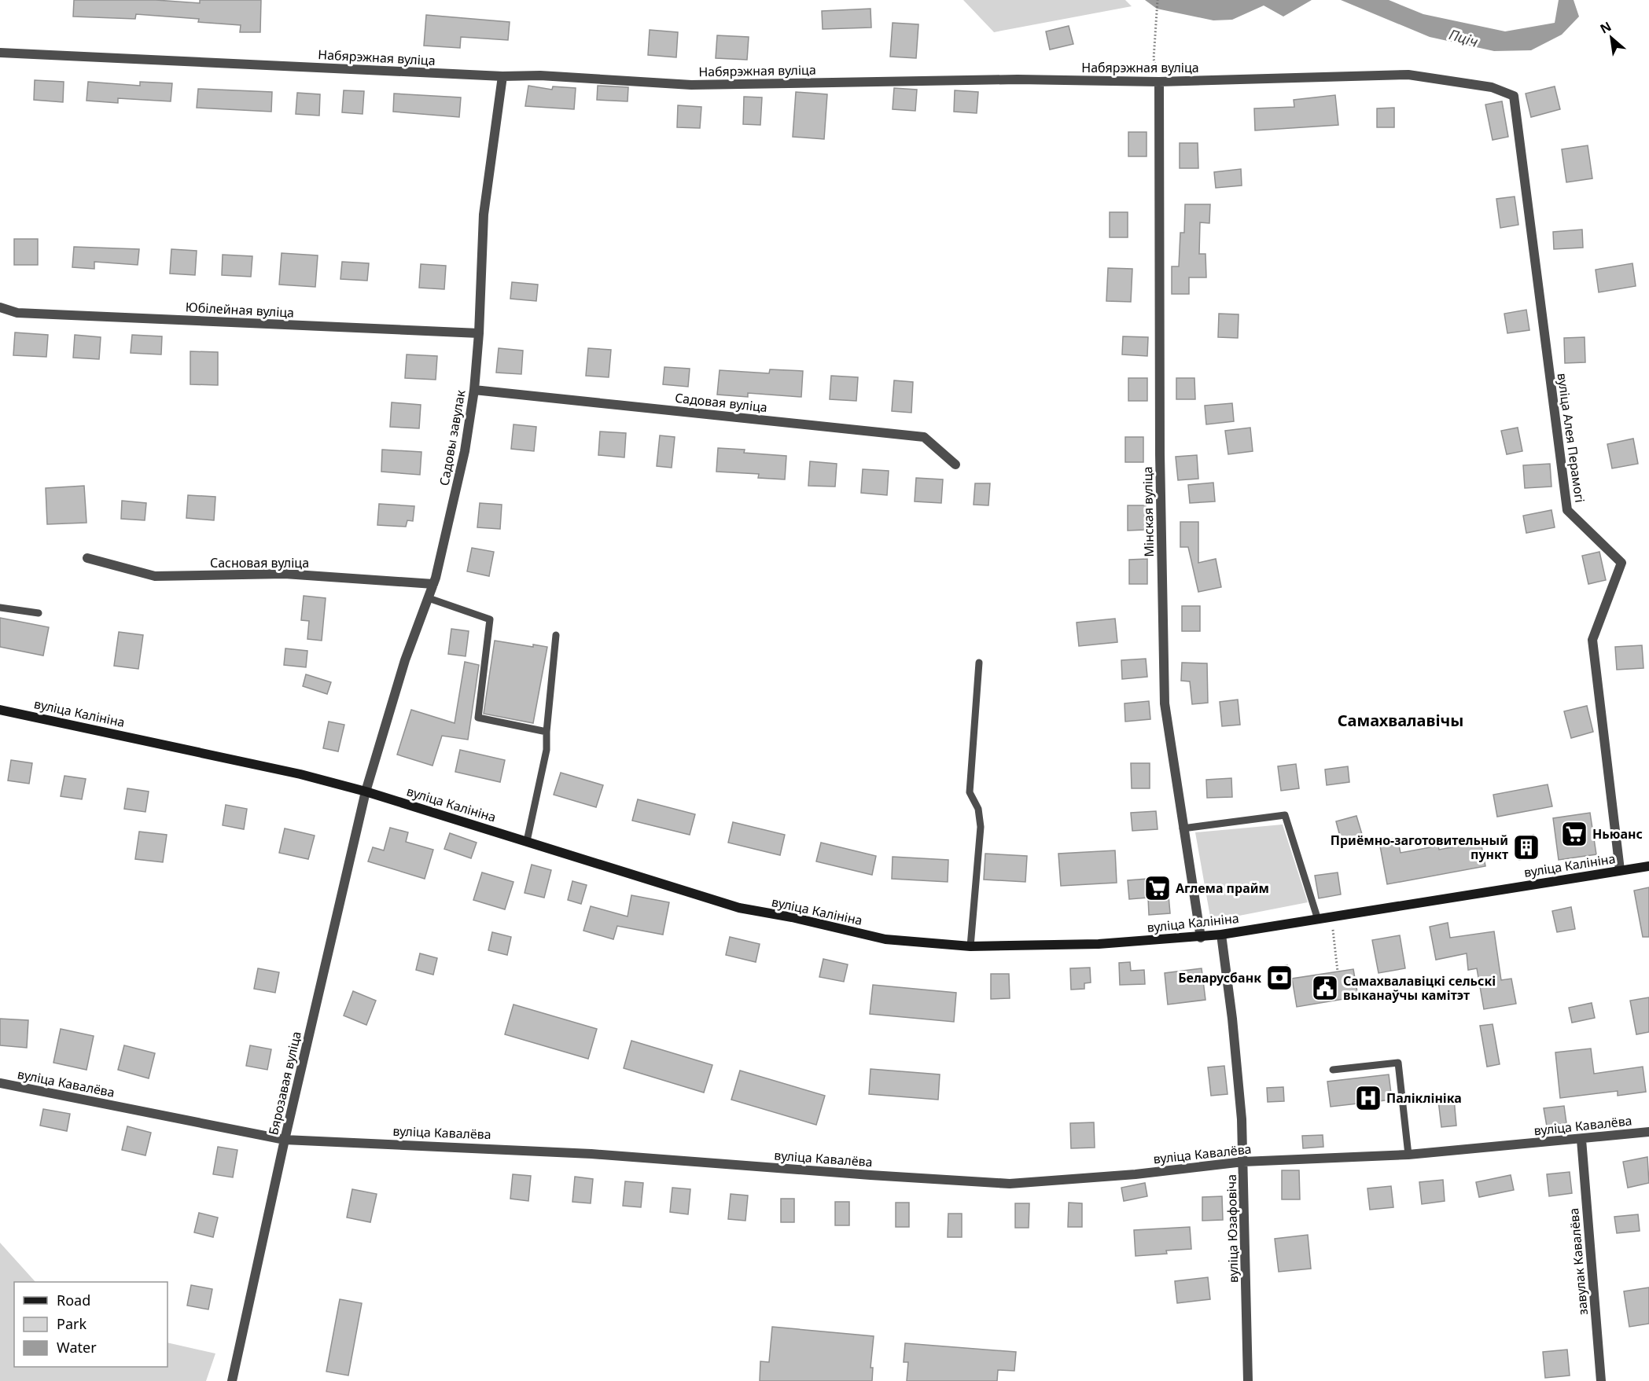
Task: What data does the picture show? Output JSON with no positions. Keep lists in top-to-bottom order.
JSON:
{
  "streets": {
    "street": [
      "Набярэжная вуліца",
      "Юбілейная вуліца",
      "Садовая вуліца",
      "Садовы завулак",
      "вуліца Алея Перамогі",
      "Мінская вуліца",
      "Сасновая вуліца",
      "вуліца Калініна",
      "вуліца Кавалёва",
      "Бярозавая вуліца",
      "вуліца Юзафовіча",
      "завулак Кавалёва"
    ]
  },
  "crossings": [
    ["Набярэжная вуліца", "Садовы завулак"],
    ["Набярэжная вуліца", "вуліца Алея Перамогі"],
    ["Набярэжная вуліца", "Мінская вуліца"],
    ["Юбілейная вуліца", "Садовы завулак"],
    ["Садовая вуліца", "Садовы завулак"],
    ["Садовы завулак", "Сасновая вуліца"],
    ["Садовы завулак", "вуліца Калініна"],
    ["Садовы завулак", "Бярозавая вуліца"],
    ["вуліца Алея Перамогі", "вуліца Калініна"],
    ["Мінская вуліца", "вуліца Калініна"],
    ["вуліца Калініна", "Бярозавая вуліца"],
    ["вуліца Калініна", "вуліца Юзафовіча"],
    ["вуліца Кавалёва", "Бярозавая вуліца"],
    ["вуліца Кавалёва", "вуліца Юзафовіча"],
    ["вуліца Кавалёва", "завулак Кавалёва"]
  ],
  "districts": ["Самахвалавічы"],
  "water": ["Пціч"],
  "places": {
    "supermarket": ["Ньюанс", "Аглема прайм"],
    "building": ["Приёмно-заготовительный пункт"],
    "bank": ["Беларусбанк"],
    "public building": ["Самахвалавіцкі сельскі выканаўчы камітэт"],
    "hospital": ["Паліклініка"]
  },
  "legend": ["Road", "Park", "Water"],
  "north": "top left"
}
